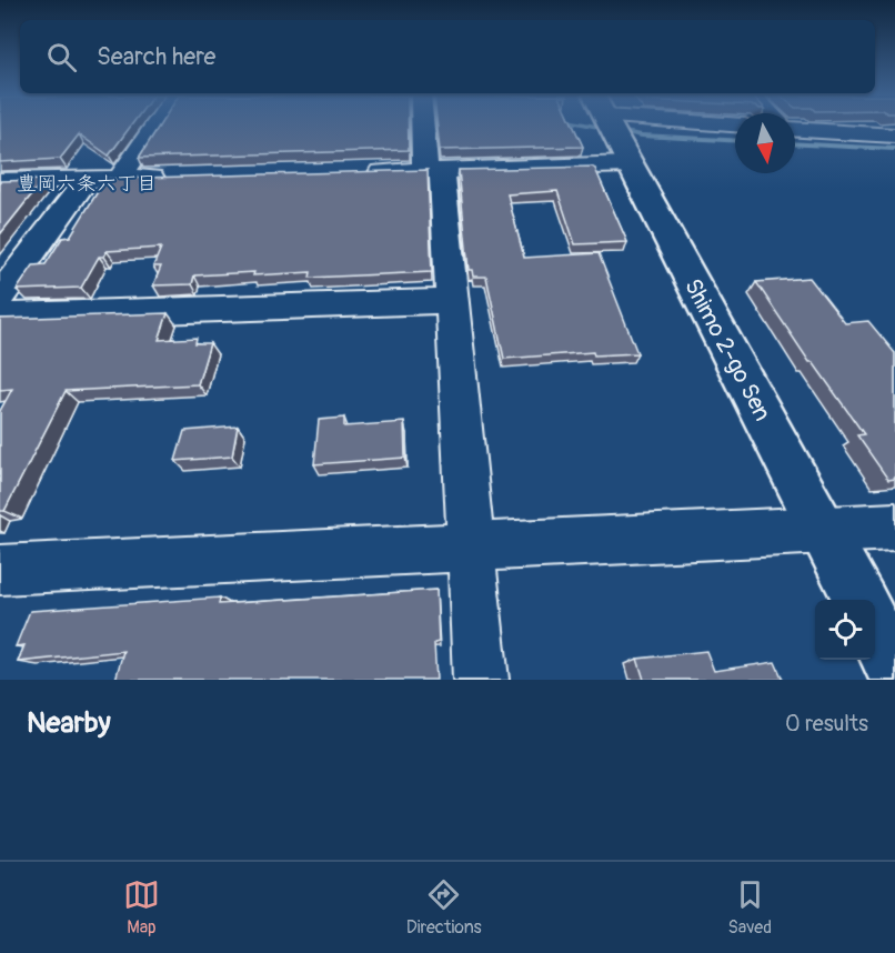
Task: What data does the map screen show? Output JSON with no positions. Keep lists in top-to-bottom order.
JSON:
{
  "streets": {
    "street": ["Shimo 2-go Sen"]
  },
  "districts": ["豊岡六条六丁目"],
  "north": "bottom",
  "page": {
    "search": "Search here",
    "heading": ["Nearby", "0 results"],
    "nav": ["Map", "Directions", "Saved"]
  }
}
